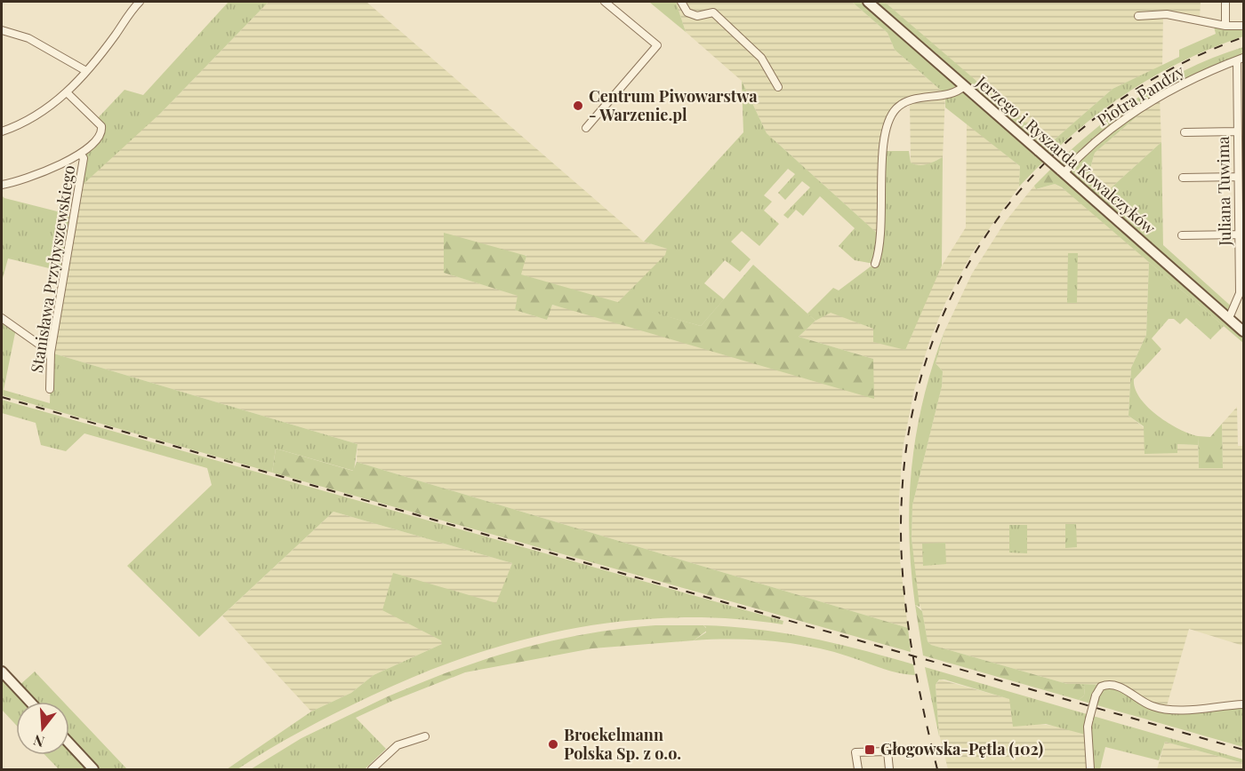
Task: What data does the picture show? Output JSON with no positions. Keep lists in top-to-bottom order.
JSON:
{
  "streets": {
    "main road": ["Jerzego i Ryszarda Kowalczyków"],
    "street": ["Piotra Pandzy", "Juliana Tuwima", "Stanisława Przybyszewskiego"]
  },
  "crossings": [
    ["Piotra Pandzy", "Jerzego i Ryszarda Kowalczyków"],
    ["Piotra Pandzy", "Juliana Tuwima"],
    ["Jerzego i Ryszarda Kowalczyków", "Juliana Tuwima"]
  ],
  "places": {
    "other": ["Centrum Piwowarstwa - Warzenie.pl", "Broekelmann Polska Sp. z o.o."],
    "transit": ["Głogowska-Pętla (102)"]
  },
  "north": "bottom"
}
